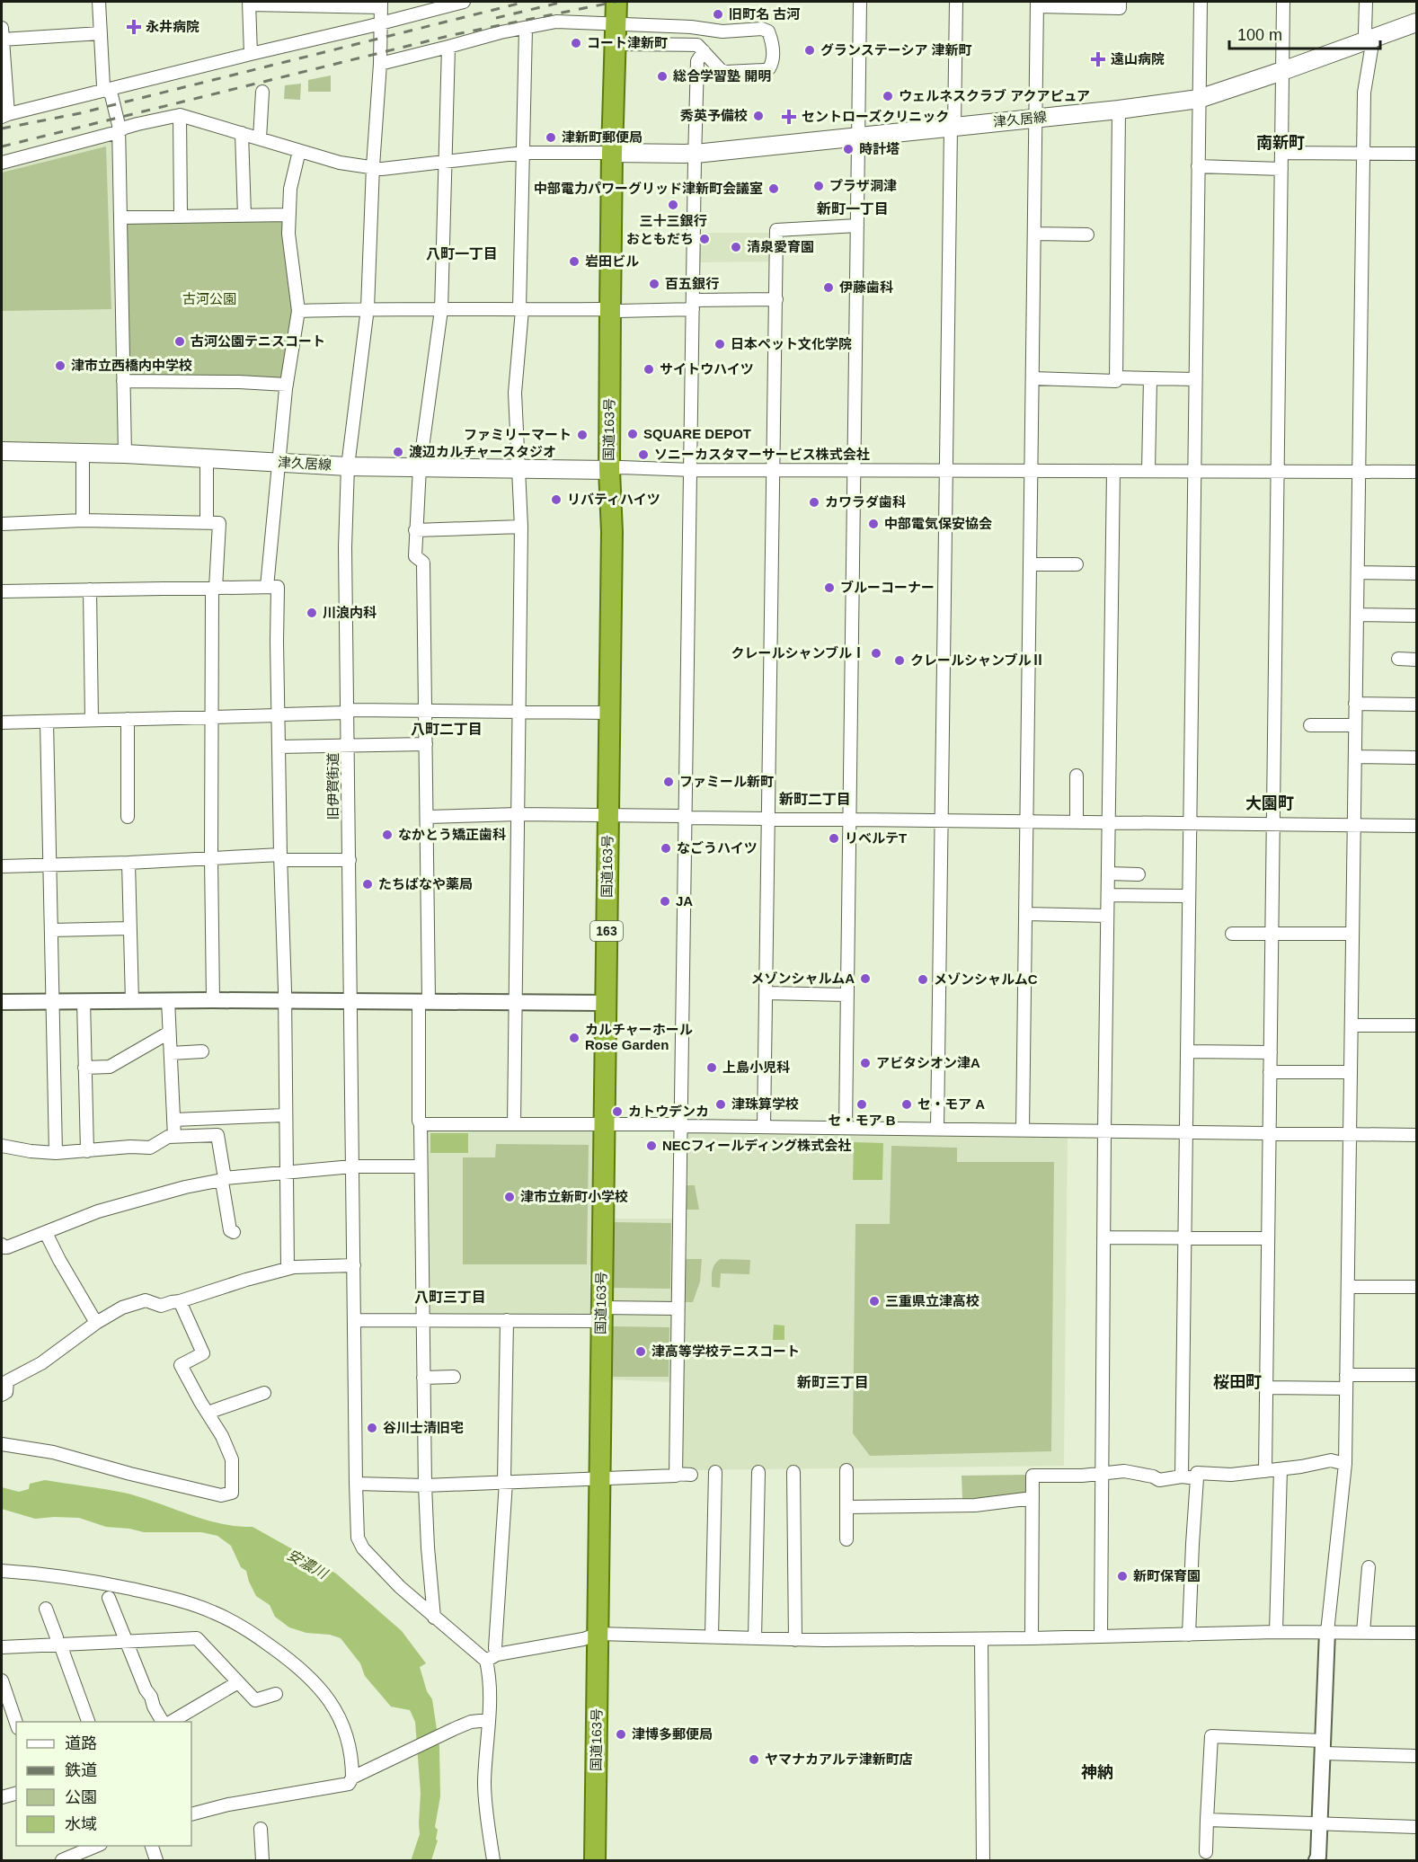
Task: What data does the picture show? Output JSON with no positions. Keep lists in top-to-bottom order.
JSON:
{
  "streets": {
    "highway": ["国道163号", "163"],
    "main road": ["津久居線"],
    "street": ["旧伊賀街道"]
  },
  "crossings": [
    ["津久居線", "国道163号"],
    ["津久居線", "旧伊賀街道"]
  ],
  "districts": [
    "南新町",
    "新町一丁目",
    "八町一丁目",
    "八町二丁目",
    "新町二丁目",
    "大園町",
    "八町三丁目",
    "新町三丁目",
    "桜田町",
    "神納"
  ],
  "water": ["安濃川"],
  "parks": ["古河公園"],
  "places": {
    "other": [
      "旧町名 古河",
      "コート津新町",
      "グランステーシア 津新町",
      "総合学習塾 開明",
      "ウェルネスクラブ アクアピュア",
      "秀英予備校",
      "津新町郵便局",
      "時計塔",
      "プラザ洞津",
      "中部電力パワーグリッド津新町会議室",
      "三十三銀行",
      "おともだち",
      "清泉愛育園",
      "岩田ビル",
      "百五銀行",
      "伊藤歯科",
      "古河公園テニスコート",
      "日本ペット文化学院",
      "津市立西橋内中学校",
      "サイトウハイツ",
      "SQUARE DEPOT",
      "ファミリーマート",
      "渡辺カルチャースタジオ",
      "ソニーカスタマーサービス株式会社",
      "リバティハイツ",
      "カワラダ歯科",
      "中部電気保安協会",
      "ブルーコーナー",
      "川浪内科",
      "クレールシャンブルⅠ",
      "クレールシャンブルⅡ",
      "ファミール新町",
      "なかとう矯正歯科",
      "リベルテT",
      "なごうハイツ",
      "たちばなや薬局",
      "JA",
      "メゾンシャルムA",
      "メゾンシャルムC",
      "カルチャーホール Rose Garden",
      "アビタシオン津A",
      "上島小児科",
      "津珠算学校",
      "セ・モア B",
      "セ・モア A",
      "カトウデンカ",
      "NECフィールディング株式会社",
      "津市立新町小学校",
      "三重県立津高校",
      "津高等学校テニスコート",
      "谷川士清旧宅",
      "新町保育園",
      "津博多郵便局",
      "ヤマナカアルテ津新町店"
    ],
    "health": ["永井病院", "遠山病院", "セントローズクリニック"]
  },
  "legend": [
    "道路",
    "鉄道",
    "公園",
    "水域"
  ],
  "scale_bar": "100 m"
}
